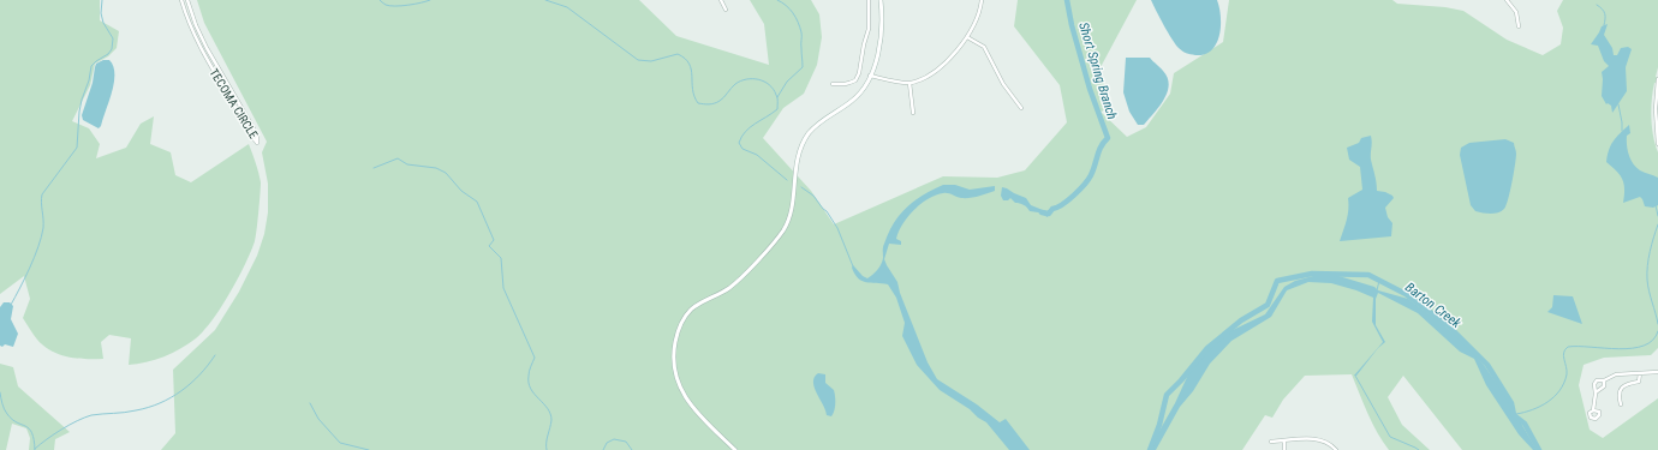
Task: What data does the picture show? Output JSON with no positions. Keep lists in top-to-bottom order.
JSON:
{
  "streets": {
    "street": ["TECOMA CIRCLE"]
  },
  "water": ["Short Spring Branch", "Barton Creek"]
}
